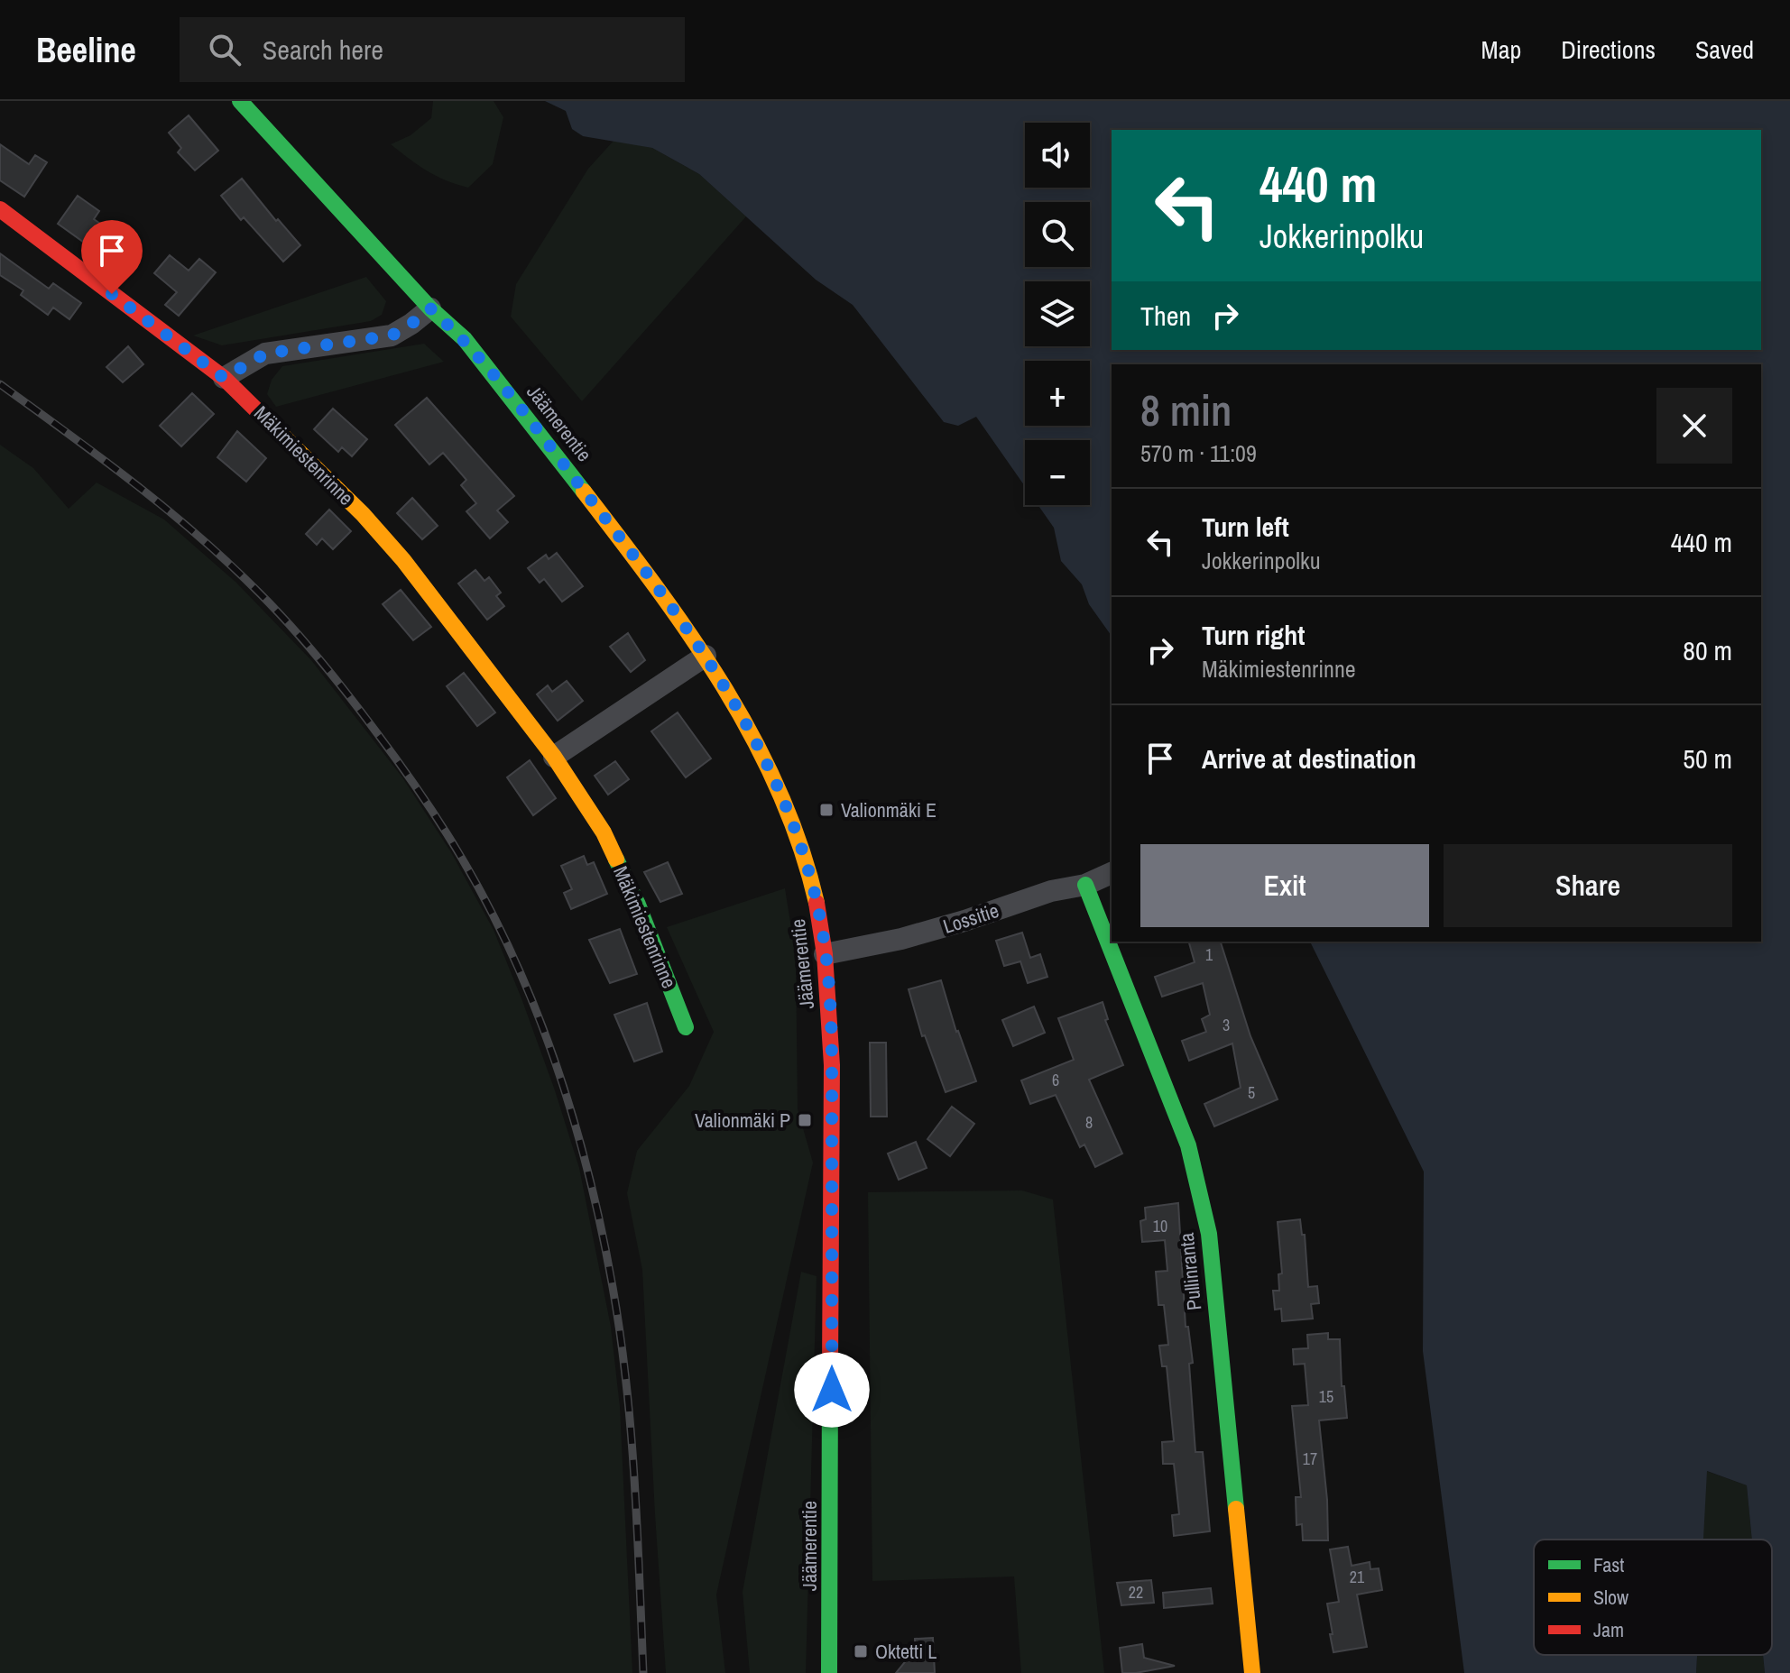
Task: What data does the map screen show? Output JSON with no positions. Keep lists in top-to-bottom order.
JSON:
{
  "streets": {
    "street": [
      "Jäämerentie",
      "Mäkimiestenrinne",
      "Lossitie",
      "Pullinranta"
    ]
  },
  "crossings": [
    ["Jäämerentie", "Lossitie"],
    ["Lossitie", "Pullinranta"]
  ],
  "places": {
    "transit": ["Valionmäki E", "Valionmäki P", "Oktetti L"]
  },
  "house_numbers": [
    "1",
    "3",
    "6",
    "5",
    "8",
    "10",
    "15",
    "17",
    "21",
    "22"
  ],
  "legend": ["Fast", "Slow", "Jam"],
  "page": {
    "header": "Beeline",
    "search": "Search here",
    "nav": ["Map", "Directions", "Saved"],
    "map_buttons": ["+", "−"],
    "turn": ["440 m", "Jokkerinpolku"],
    "then": "Then",
    "heading": ["8 min", "570 m · 11:09"],
    "list": [
      {
        "name": "Turn left",
        "note": "Jokkerinpolku",
        "value": "440 m"
      },
      {
        "name": "Turn right",
        "note": "Mäkimiestenrinne",
        "value": "80 m"
      },
      {
        "name": "Arrive at destination",
        "value": "50 m"
      }
    ],
    "buttons": ["Exit", "Share"]
  }
}
